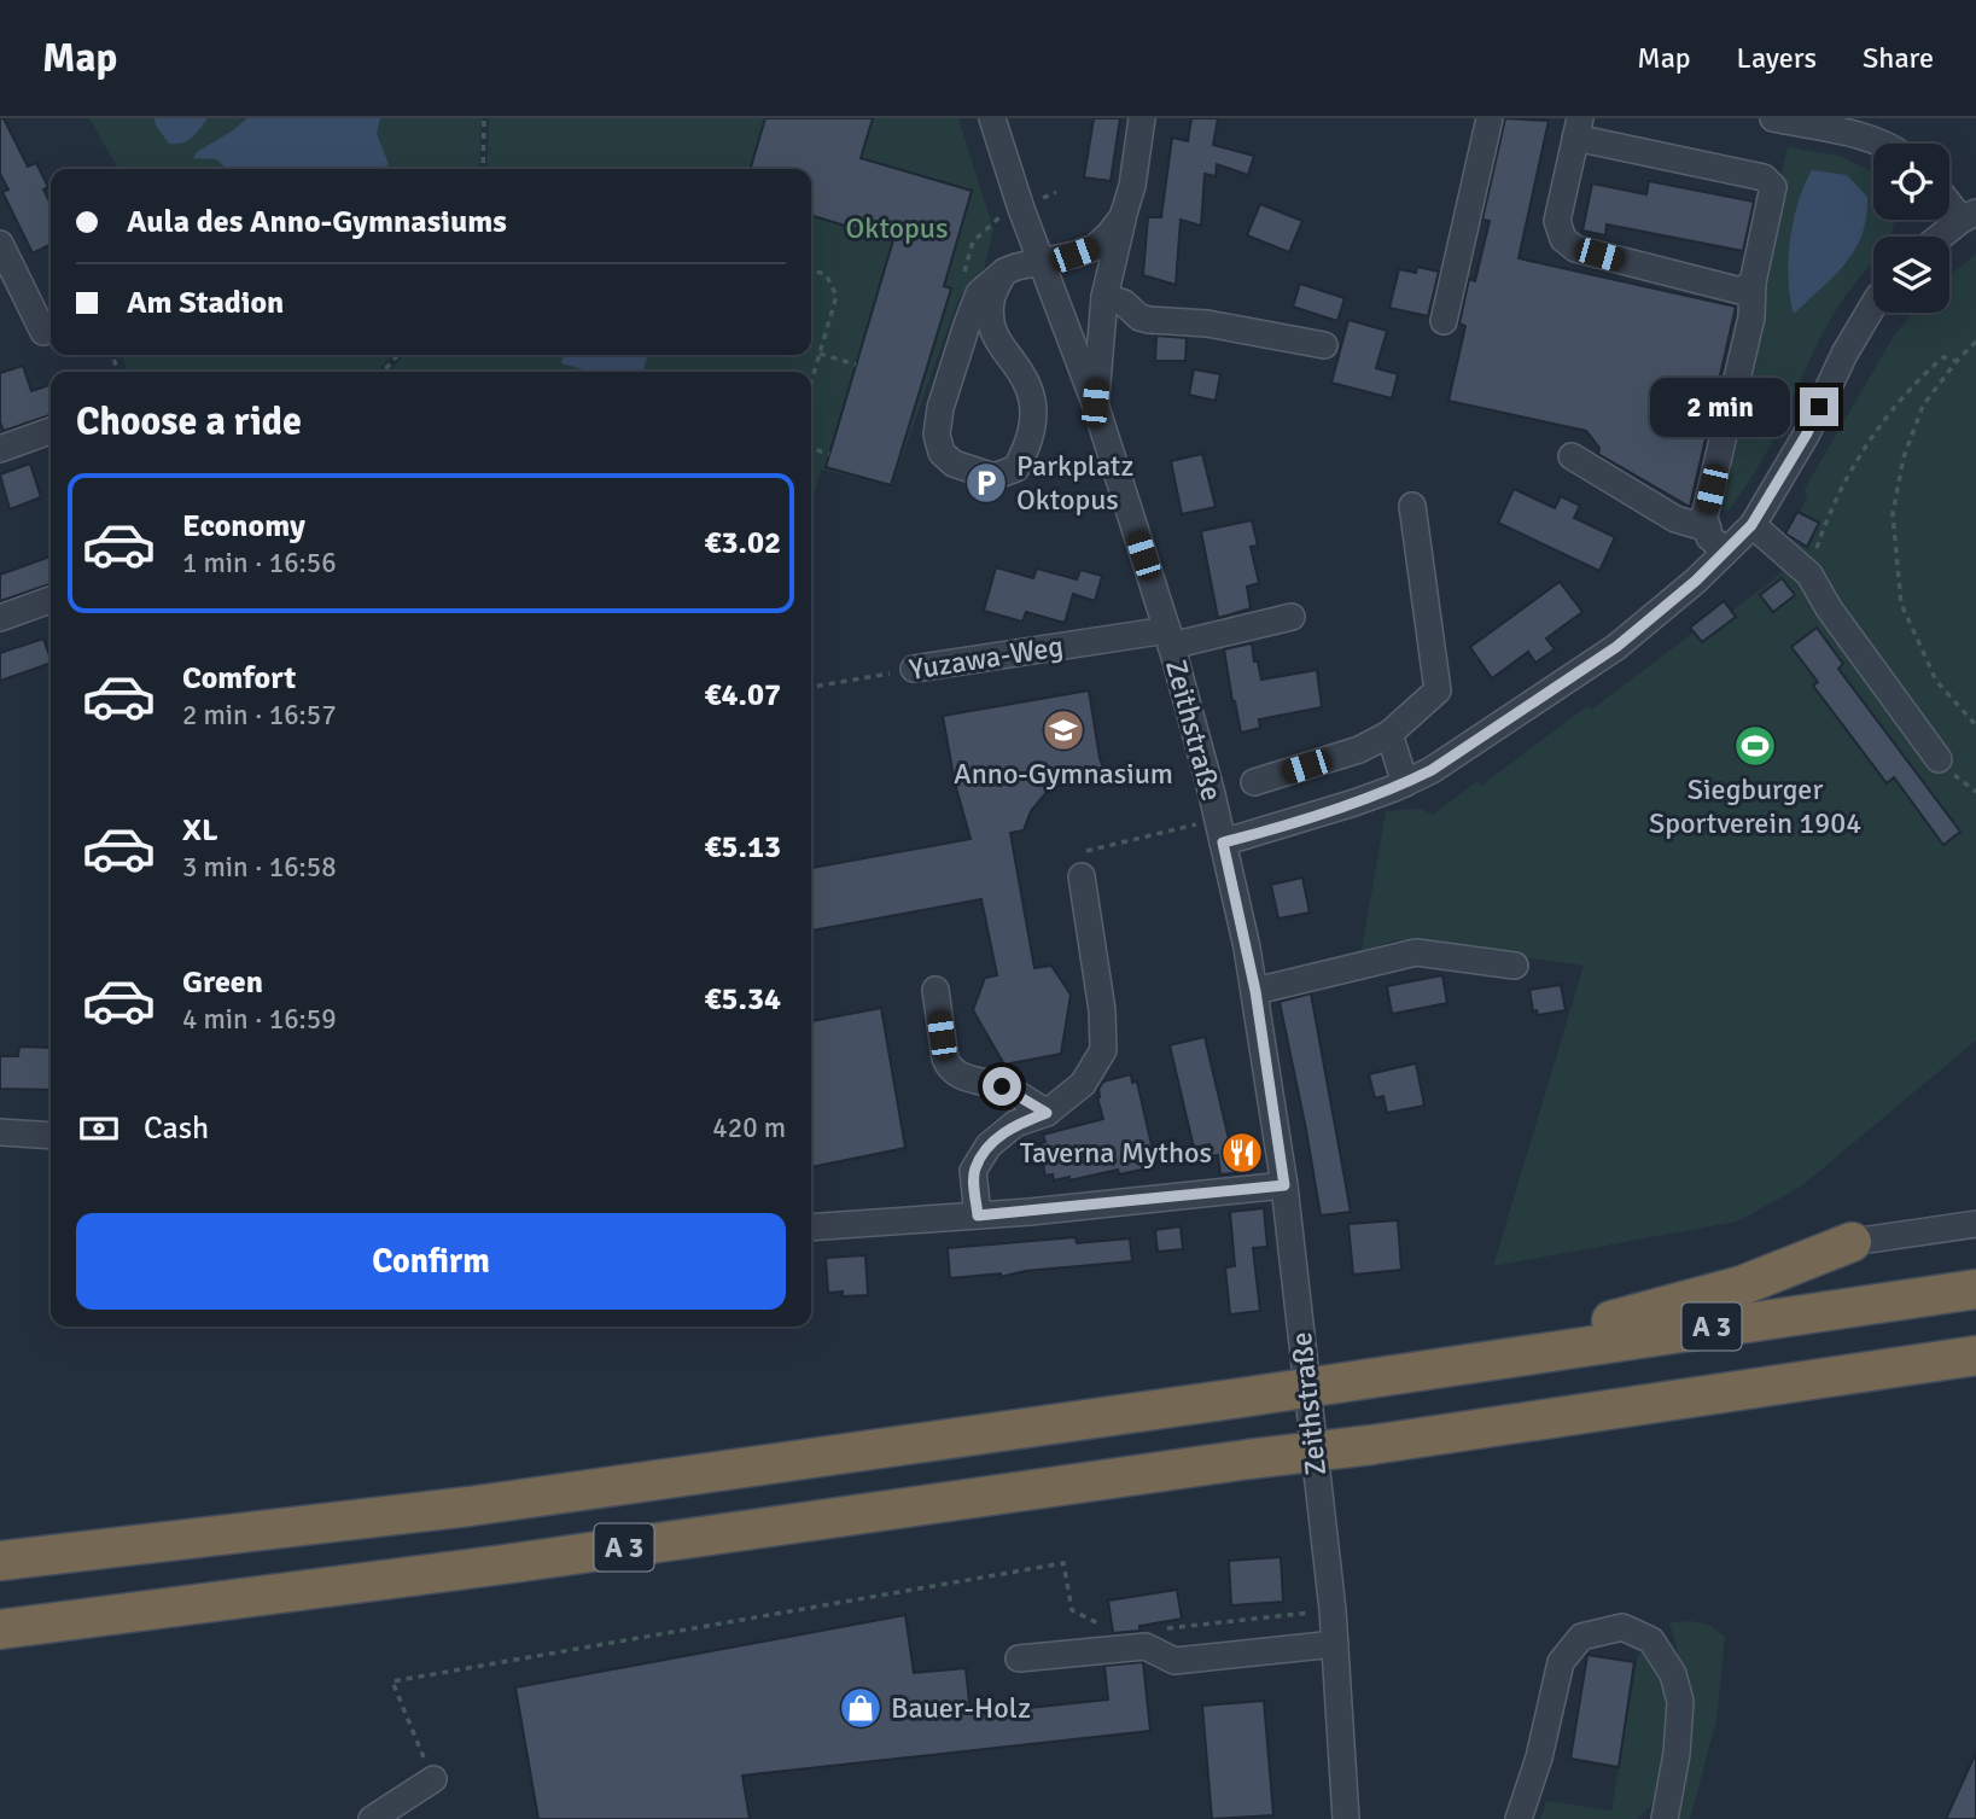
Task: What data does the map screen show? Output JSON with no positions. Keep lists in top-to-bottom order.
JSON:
{
  "streets": {
    "highway": ["A 3"],
    "street": ["Yuzawa-Weg", "Zeithstraße"]
  },
  "crossings": [
    ["Yuzawa-Weg", "Zeithstraße"]
  ],
  "parks": ["Oktopus"],
  "places": {
    "parking": ["Parkplatz Oktopus"],
    "school or university": ["Anno-Gymnasium"],
    "sports": ["Siegburger Sportverein 1904"],
    "restaurant": ["Taverna Mythos"],
    "shop": ["Bauer-Holz"]
  },
  "page": {
    "header": "Map",
    "nav": ["Map", "Layers", "Share"],
    "banner": ["Aula des Anno-Gymnasiums", "Am Stadion"],
    "heading": "Choose a ride",
    "bubble": "2 min",
    "list": [
      {
        "name": "Economy",
        "note": "1 min · 16:56",
        "value": "€3.02"
      },
      {
        "name": "Comfort",
        "note": "2 min · 16:57",
        "value": "€4.07"
      },
      {
        "name": "XL",
        "note": "3 min · 16:58",
        "value": "€5.13"
      },
      {
        "name": "Green",
        "note": "4 min · 16:59",
        "value": "€5.34"
      }
    ],
    "pay": ["Cash", "420 m"],
    "buttons": "Confirm"
  }
}
